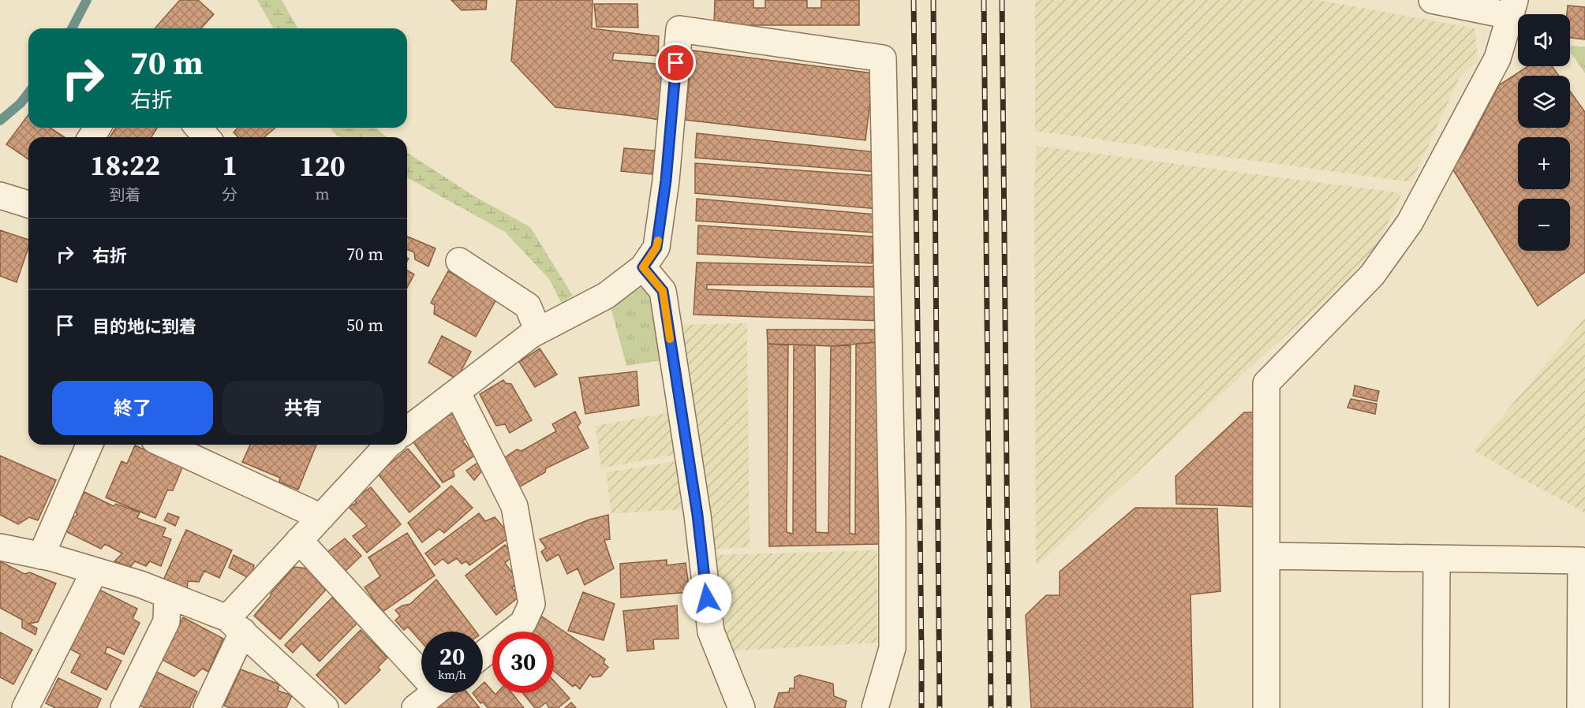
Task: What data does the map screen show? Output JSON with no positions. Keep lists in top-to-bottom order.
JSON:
{
  "page": {
    "map_buttons": ["+", "−"],
    "turn": ["70 m", "右折"],
    "eta": [
      "18:22",
      "到着",
      "1",
      "分",
      "120",
      "m"
    ],
    "list": [
      {
        "name": "右折",
        "value": "70 m"
      },
      {
        "name": "目的地に到着",
        "value": "50 m"
      }
    ],
    "buttons": ["終了", "共有"],
    "speed": "20 km/h",
    "limit": "30"
  }
}
